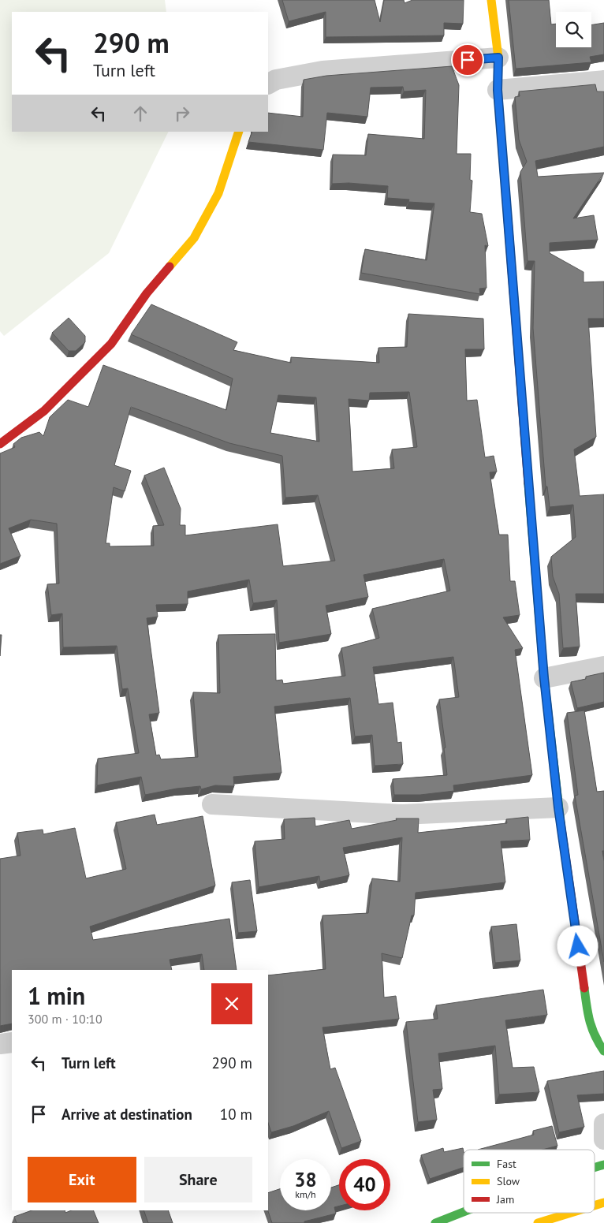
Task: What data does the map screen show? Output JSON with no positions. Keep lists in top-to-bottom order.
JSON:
{
  "legend": ["Fast", "Slow", "Jam"],
  "page": {
    "turn": ["290 m", "Turn left"],
    "heading": ["1 min", "300 m · 10:10"],
    "list": [
      {
        "name": "Turn left",
        "value": "290 m"
      },
      {
        "name": "Arrive at destination",
        "value": "10 m"
      }
    ],
    "buttons": ["Exit", "Share"],
    "speed": "38 km/h",
    "limit": "40"
  }
}
